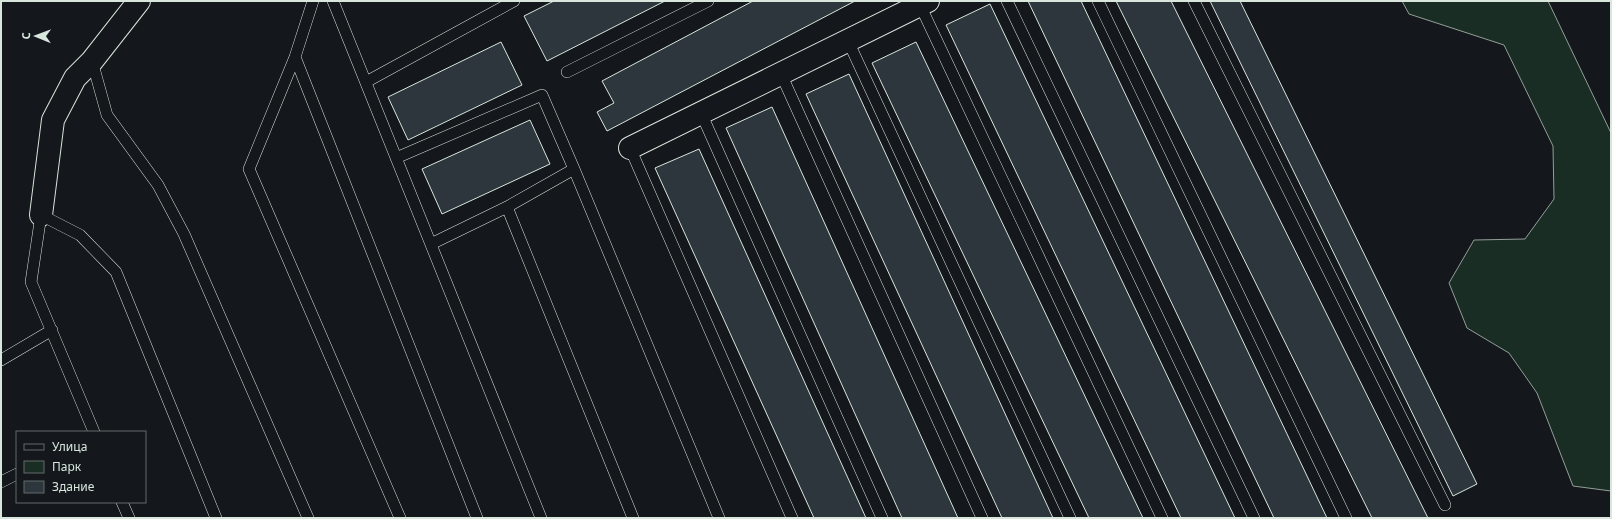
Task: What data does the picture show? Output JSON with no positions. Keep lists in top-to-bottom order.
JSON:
{
  "legend": ["Улица", "Парк", "Здание"],
  "north": "left"
}
